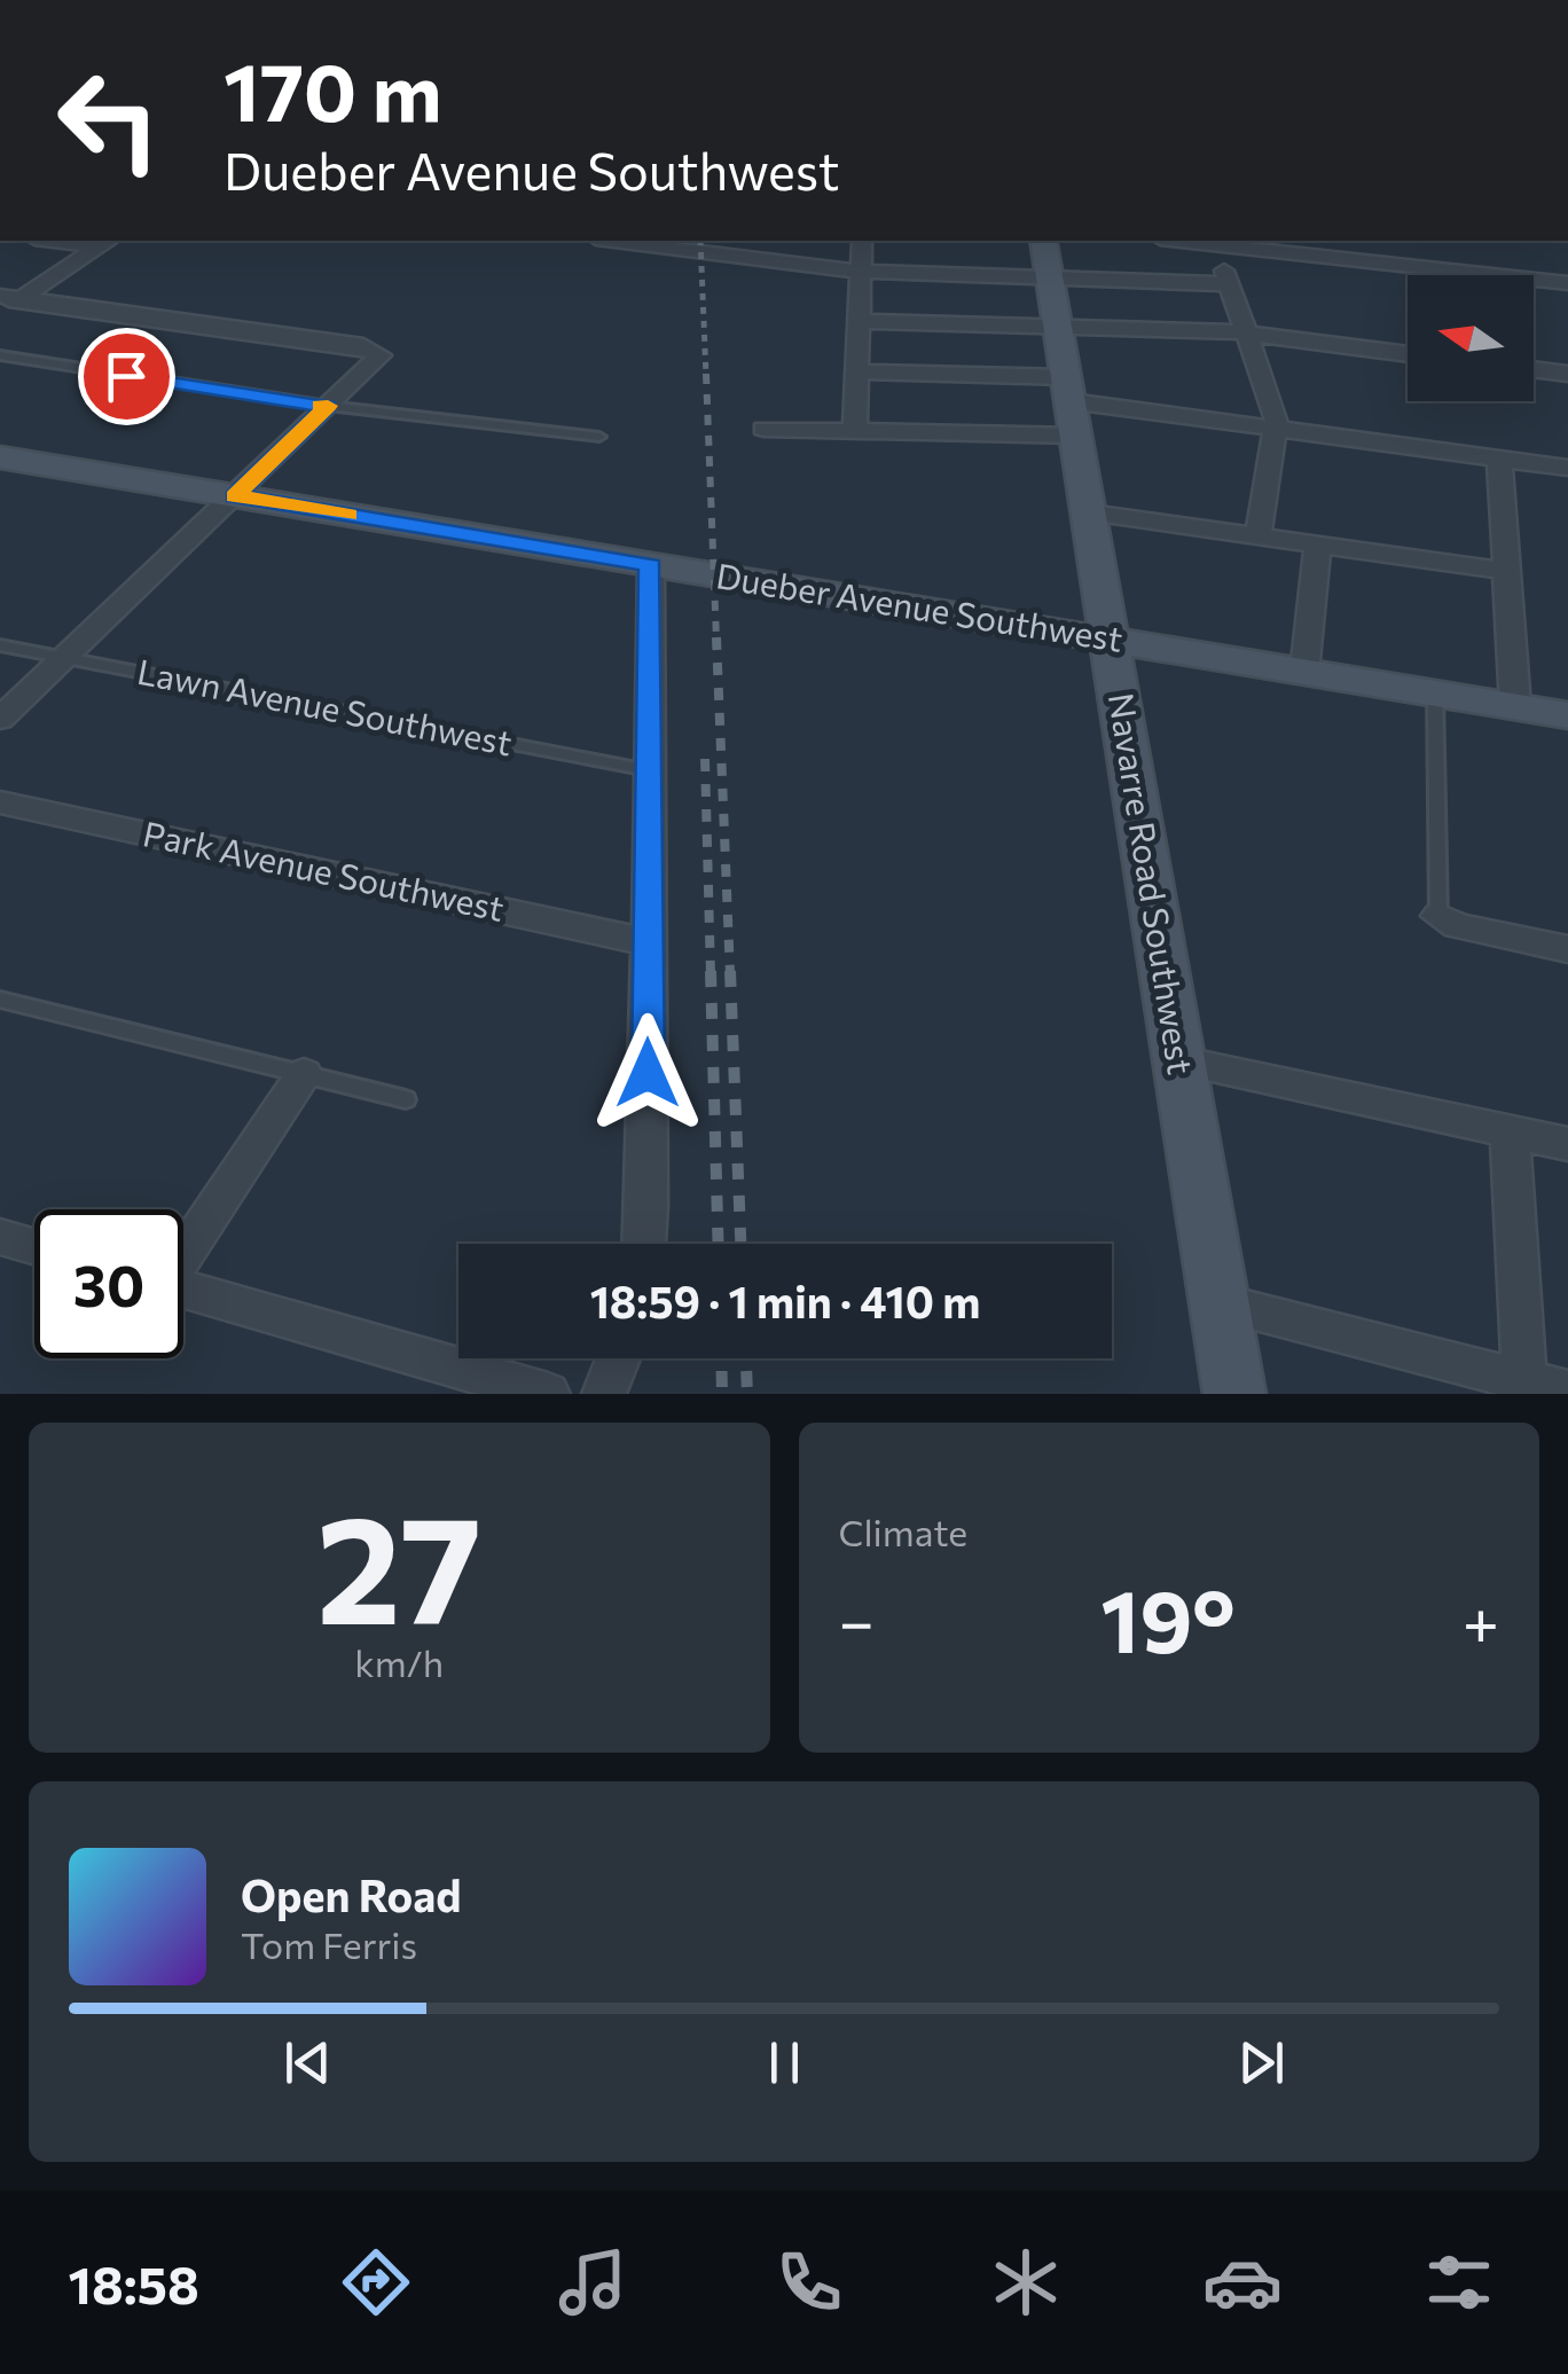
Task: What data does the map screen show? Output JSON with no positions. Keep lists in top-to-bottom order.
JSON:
{
  "streets": {
    "street": ["Dueber Avenue Southwest", "Park Avenue Southwest", "Navarre Road Southwest"],
    "lane": ["Lawn Avenue Southwest"]
  },
  "crossings": [
    ["Dueber Avenue Southwest", "Navarre Road Southwest"]
  ],
  "north": "left",
  "page": {
    "turn": ["170 m", "Dueber Avenue Southwest"],
    "limit": "30",
    "trip": "18:59 · 1 min · 410 m",
    "tile": [
      ["27", "km/h"],
      "Climate"
    ],
    "heat": ["−", "19°", "+"],
    "song": ["Open Road", "Tom Ferris"],
    "tabs": "18:58"
  }
}
